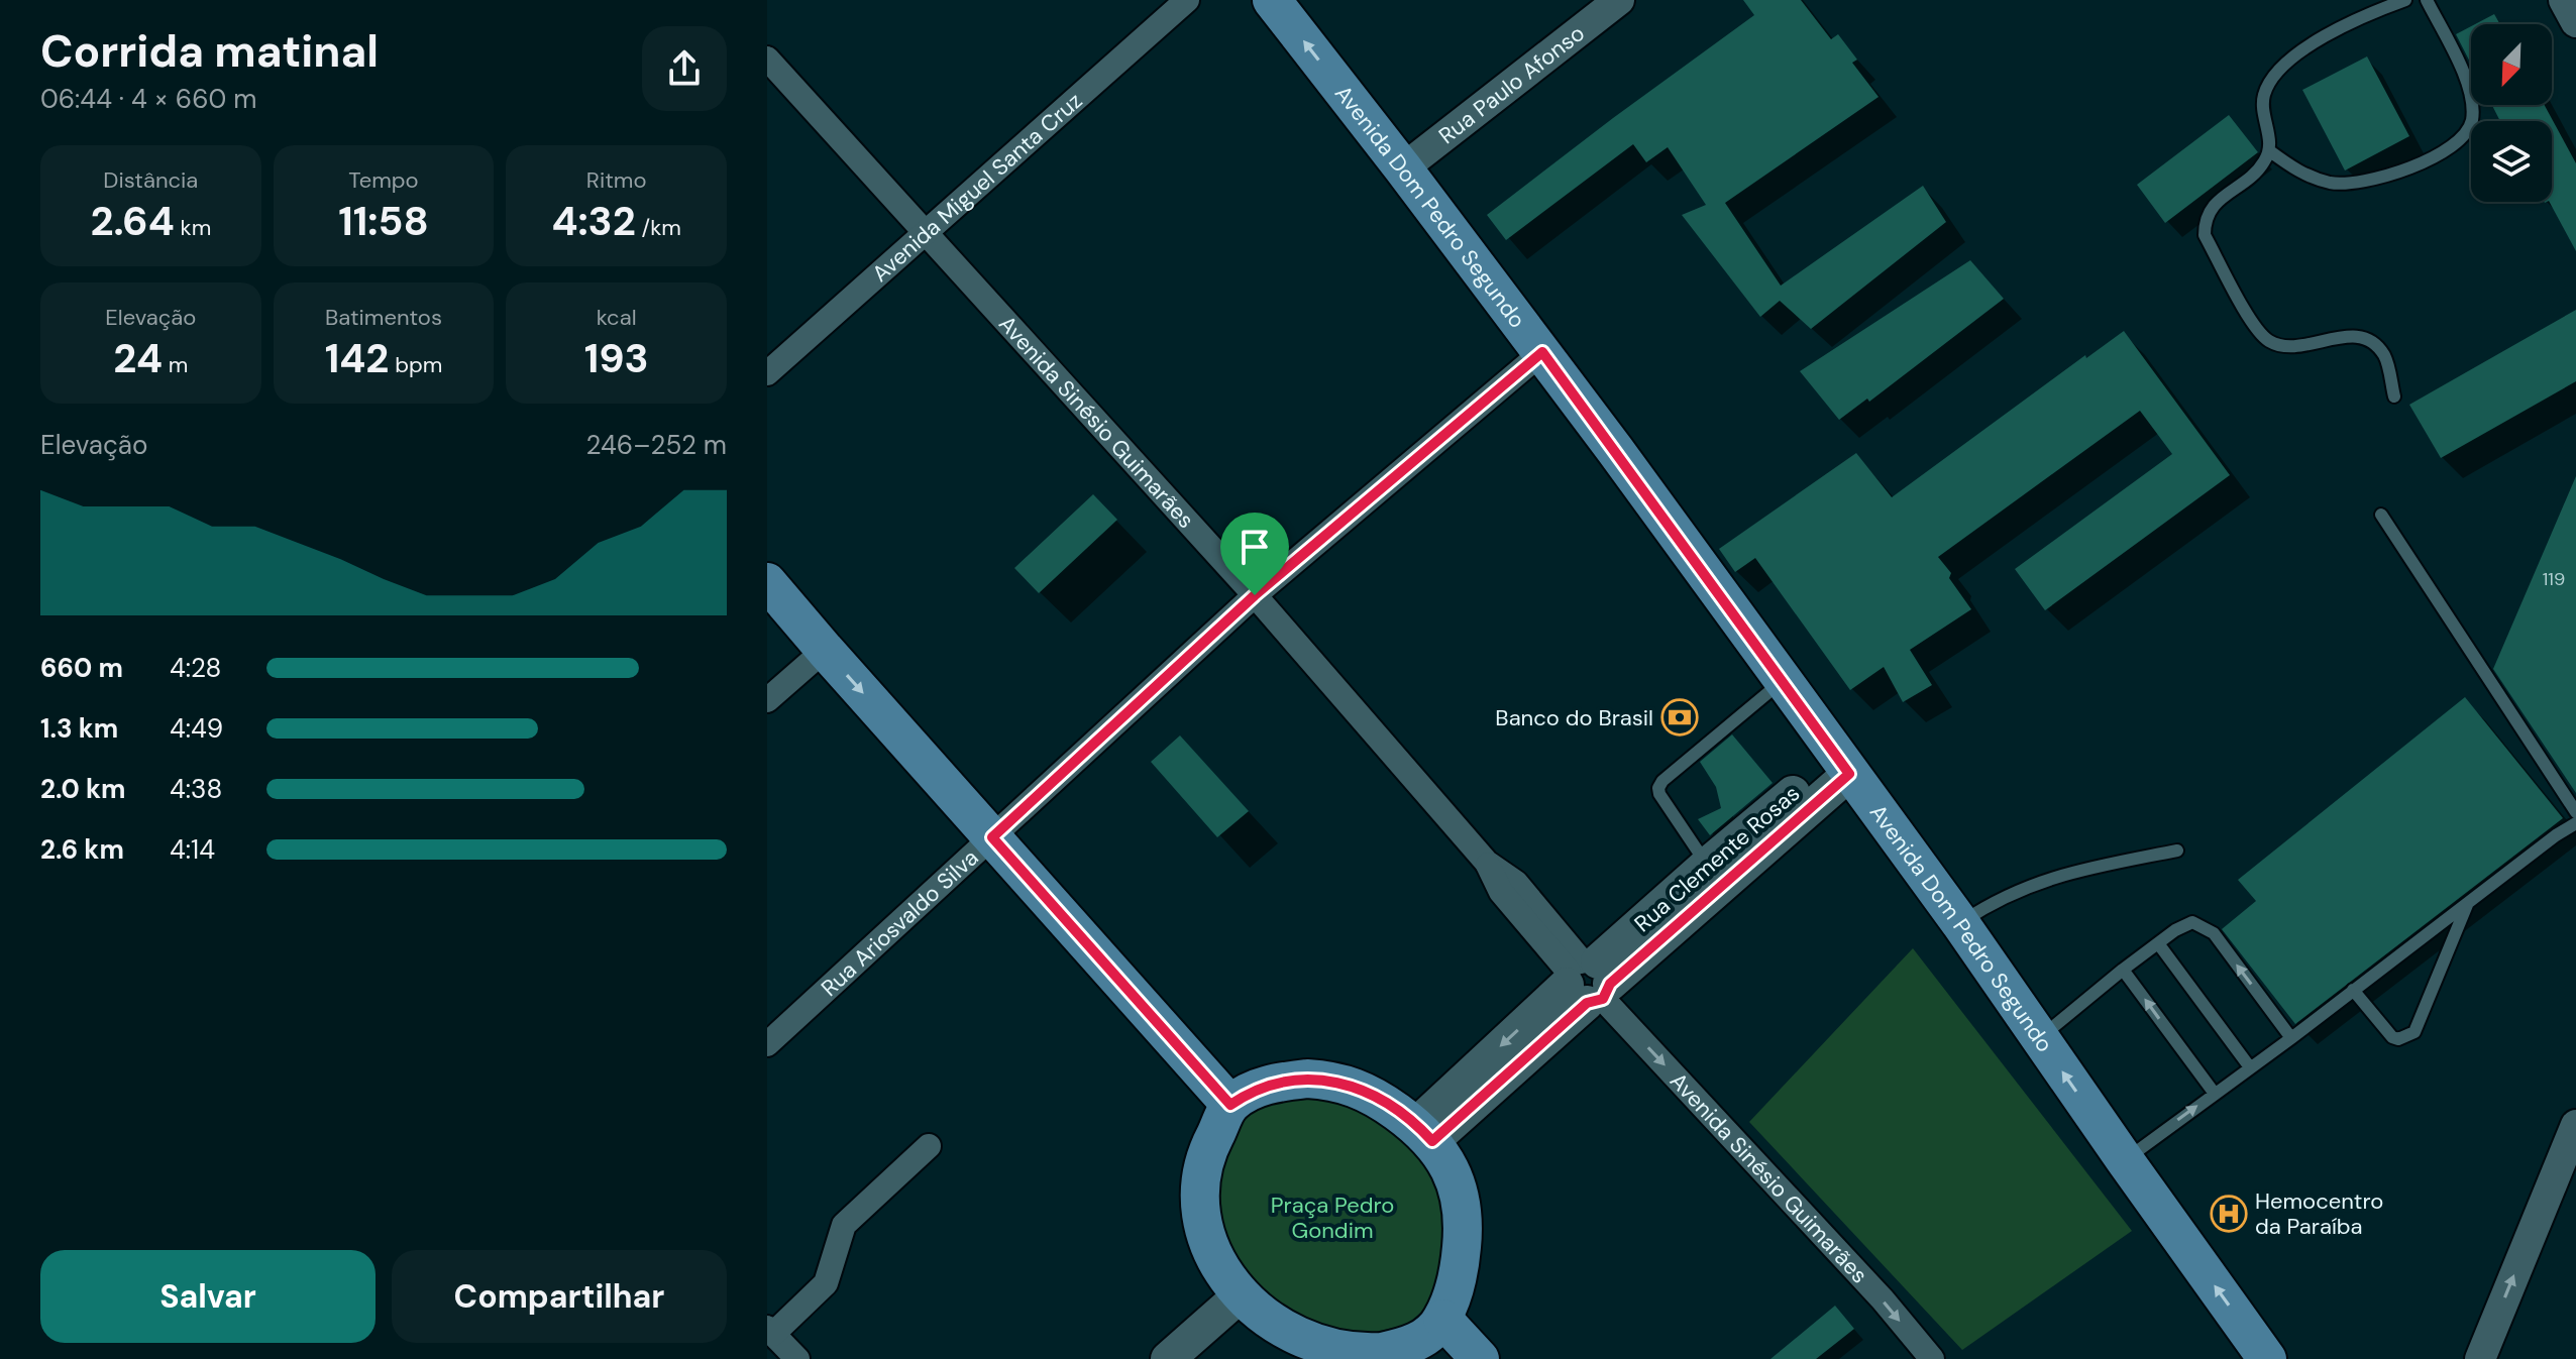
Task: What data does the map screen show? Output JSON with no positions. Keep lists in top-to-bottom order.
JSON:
{
  "streets": {
    "main road": ["Avenida Dom Pedro Segundo", "Rua Clemente Rosas"],
    "street": [
      "Rua Paulo Afonso",
      "Avenida Miguel Santa Cruz",
      "Avenida Sinésio Guimarães",
      "Rua Ariosvaldo Silva"
    ]
  },
  "crossings": [
    ["Rua Paulo Afonso", "Avenida Dom Pedro Segundo"],
    ["Avenida Miguel Santa Cruz", "Avenida Sinésio Guimarães"],
    ["Avenida Dom Pedro Segundo", "Rua Clemente Rosas"],
    ["Avenida Dom Pedro Segundo", "Rua Ariosvaldo Silva"],
    ["Avenida Sinésio Guimarães", "Rua Clemente Rosas"],
    ["Avenida Sinésio Guimarães", "Rua Ariosvaldo Silva"]
  ],
  "one_way": ["Avenida Dom Pedro Segundo"],
  "parks": ["Praça Pedro Gondim"],
  "places": {
    "bank": ["Banco do Brasil"],
    "hospital": ["Hemocentro da Paraíba"]
  },
  "house_numbers": ["119"],
  "north": "bottom left",
  "page": {
    "heading": ["Corrida matinal", "06:44 · 4 × 660 m"],
    "stats": [
      ["Distância", "2.64 km"],
      ["Tempo", "11:58"],
      ["Ritmo", "4:32 /km"],
      ["Elevação", "24 m"],
      ["Batimentos", "142 bpm"],
      ["kcal", "193"]
    ],
    "chart": ["Elevação", "246–252 m"],
    "list": [
      {
        "name": "660 m",
        "note": "4:28"
      },
      {
        "name": "1.3 km",
        "note": "4:49"
      },
      {
        "name": "2.0 km",
        "note": "4:38"
      },
      {
        "name": "2.6 km",
        "note": "4:14"
      }
    ],
    "buttons": ["Salvar", "Compartilhar"]
  }
}
